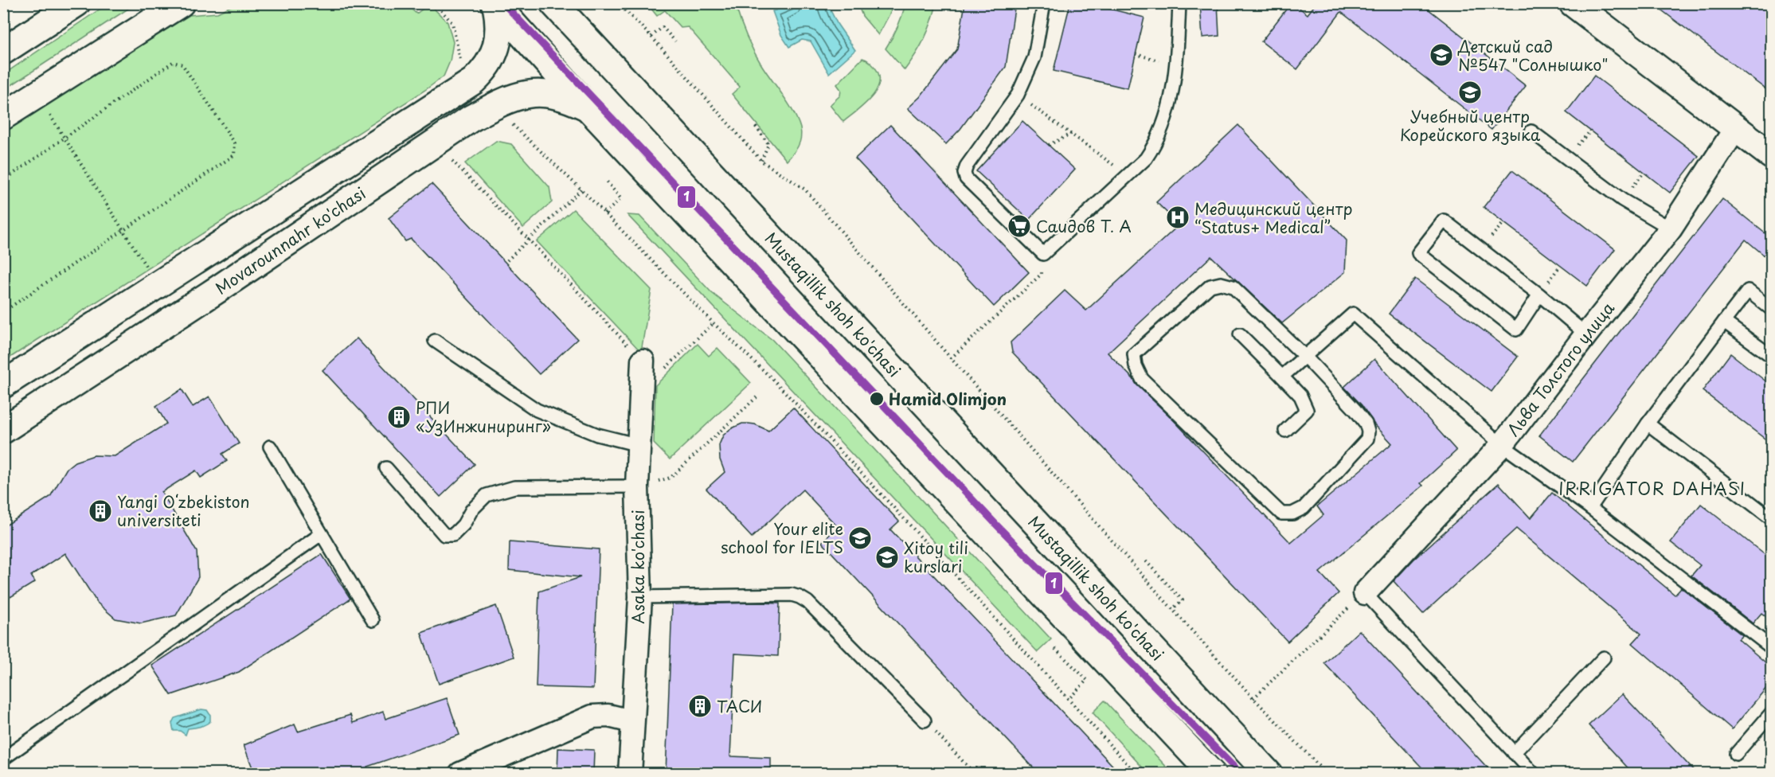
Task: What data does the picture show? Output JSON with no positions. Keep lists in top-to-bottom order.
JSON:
{
  "streets": {
    "main road": ["Movarounnahr ko'chasi", "Mustaqillik shoh ko'chasi"],
    "street": ["Льва Толстого улица", "Asaka ko'chasi"]
  },
  "districts": ["IRRIGATOR DAHASI"],
  "places": {
    "school or university": [
      "Детский сад №547 \"Солнышко\"",
      "Учебный центр Корейского языка",
      "Your elite school for IELTS",
      "Xitoy tili kurslari"
    ],
    "hospital": ["Медицинский центр “Status+ Medical”"],
    "supermarket": ["Саидов Т. А"],
    "other": ["Hamid Olimjon"],
    "building": ["РПИ «УзИнжиниринг»", "Yangi Oʻzbekiston universiteti", "ТАСИ"]
  },
  "lines": ["transit line 1"]
}
